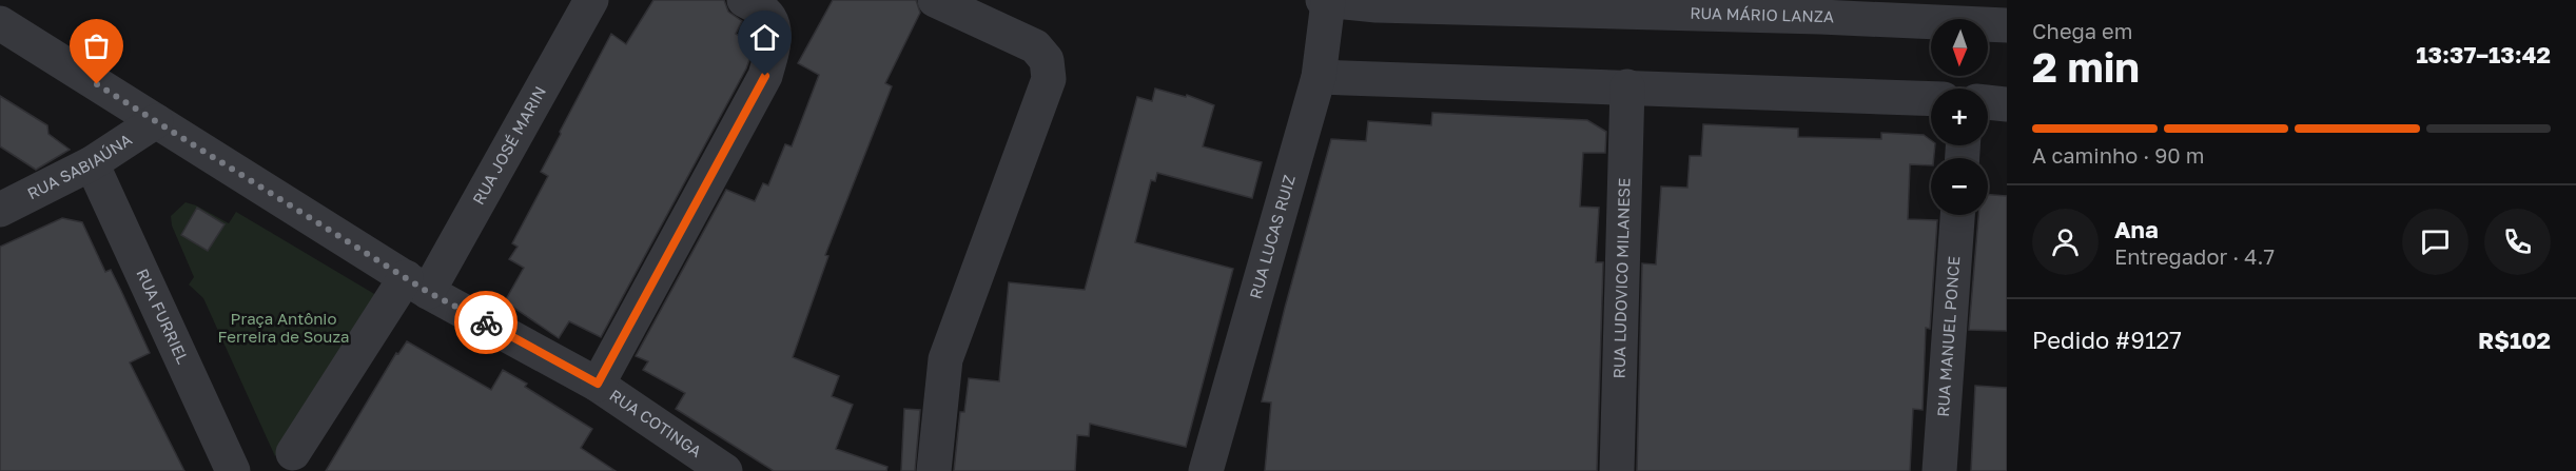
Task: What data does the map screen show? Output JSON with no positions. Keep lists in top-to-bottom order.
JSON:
{
  "streets": {
    "street": [
      "RUA MÁRIO LANZA",
      "RUA JOSÉ MARIN",
      "RUA SABIAÚNA",
      "RUA LUCAS RUIZ",
      "RUA LUDOVICO MILANESE",
      "RUA FURRIEL",
      "RUA MANUEL PONCE",
      "RUA COTINGA"
    ]
  },
  "crossings": [
    ["RUA MÁRIO LANZA", "RUA LUCAS RUIZ"],
    ["RUA JOSÉ MARIN", "RUA COTINGA"],
    ["RUA SABIAÚNA", "RUA FURRIEL"],
    ["RUA SABIAÚNA", "RUA COTINGA"]
  ],
  "parks": ["Praça Antônio Ferreira de Souza"],
  "north": "bottom",
  "page": {
    "heading": ["2 min", "Chega em", "13:37–13:42"],
    "panel": [
      "Ana",
      "Entregador · 4.7",
      "Pedido #9127",
      "R$102"
    ],
    "map_buttons": ["+", "−"],
    "bar": "A caminho · 90 m"
  }
}
